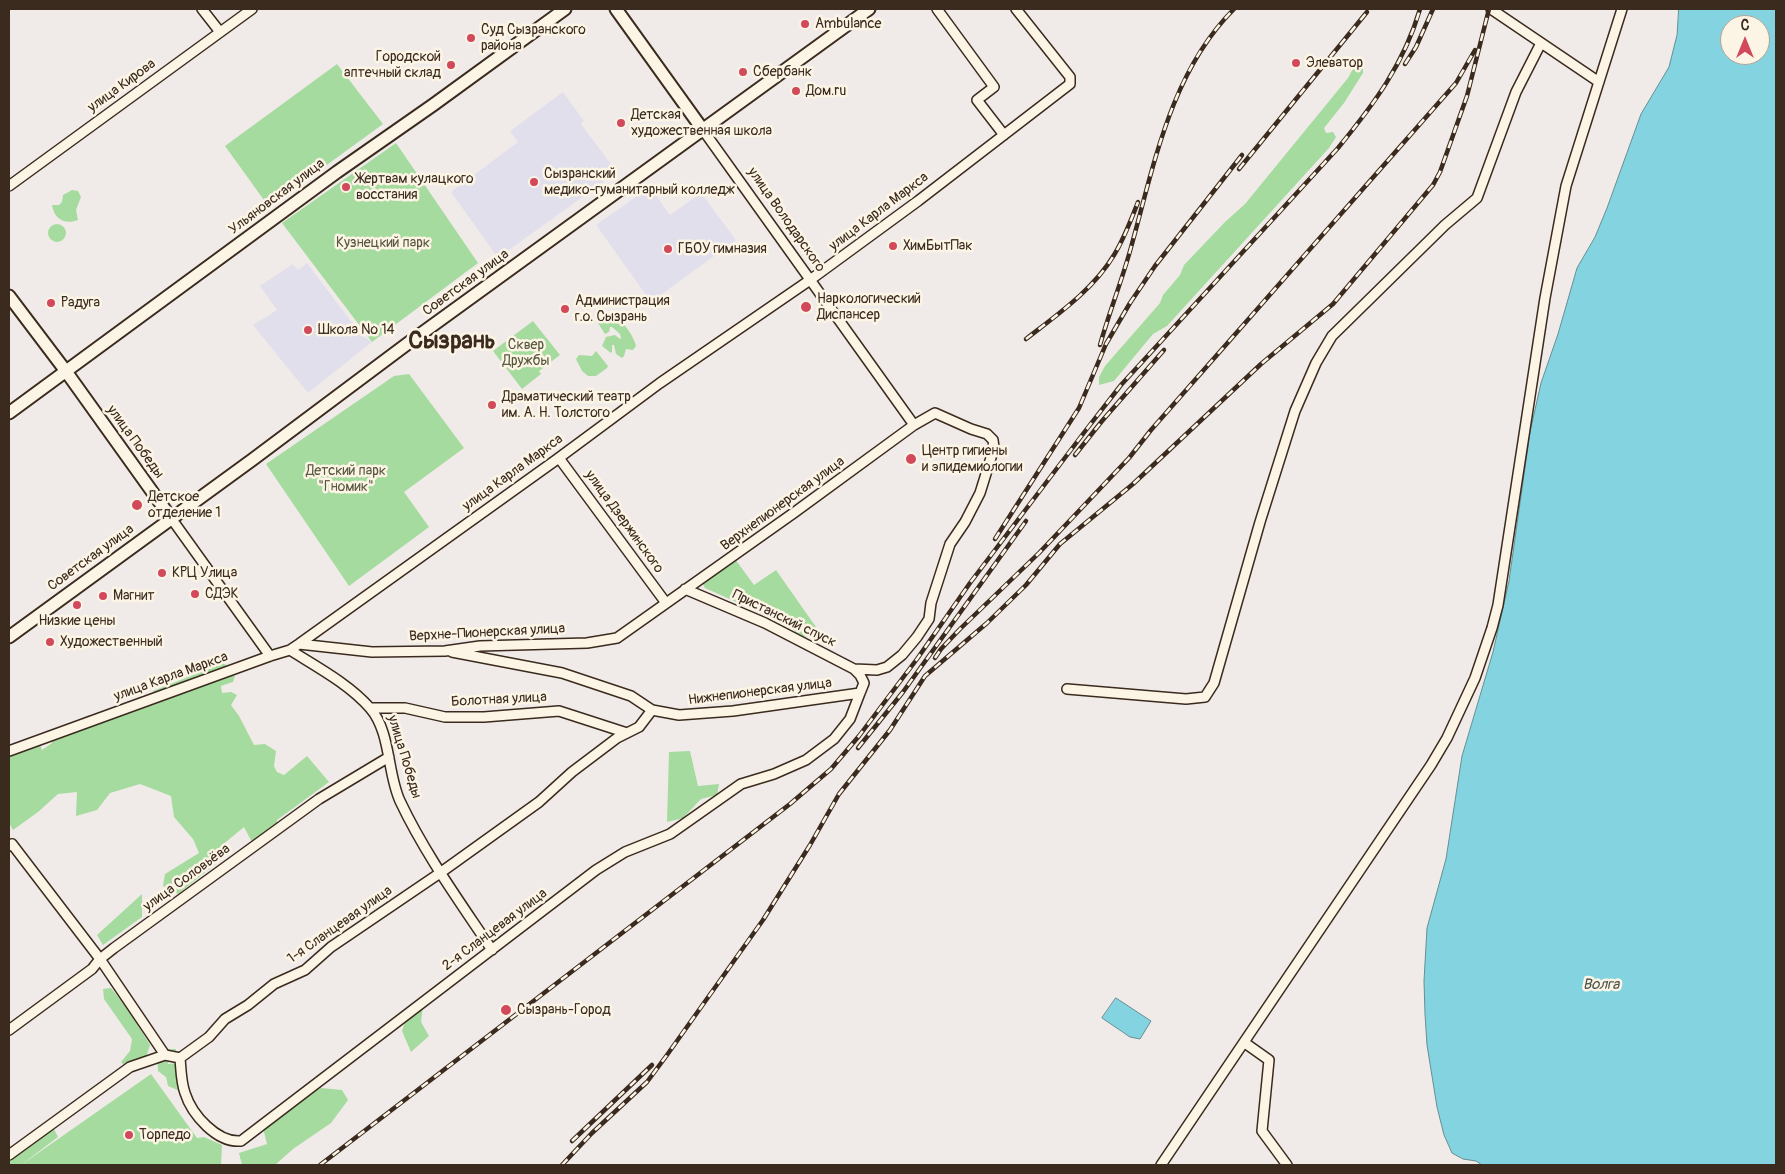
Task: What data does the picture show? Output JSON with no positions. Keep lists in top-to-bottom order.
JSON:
{
  "streets": {
    "main road": [
      "Ульяновская улица",
      "улица Володарского",
      "Советская улица",
      "улица Победы"
    ],
    "street": [
      "улица Кирова",
      "улица Карла Маркса",
      "Верхнепионерская улица",
      "улица Дзержинского",
      "Пристанский спуск",
      "Верхне-Пионерская улица",
      "Нижнепионерская улица",
      "Болотная улица",
      "улица Соловьёва",
      "1-я Сланцевая улица",
      "2-я Сланцевая улица"
    ]
  },
  "crossings": [
    ["Ульяновская улица", "улица Победы"],
    ["улица Карла Маркса", "улица Володарского"],
    ["улица Карла Маркса", "улица Победы"],
    ["улица Карла Маркса", "улица Дзержинского"],
    ["улица Карла Маркса", "Верхне-Пионерская улица"],
    ["улица Володарского", "Советская улица"],
    ["улица Володарского", "Верхнепионерская улица"],
    ["Советская улица", "улица Победы"],
    ["улица Победы", "Болотная улица"],
    ["улица Победы", "улица Соловьёва"],
    ["улица Победы", "1-я Сланцевая улица"],
    ["улица Победы", "2-я Сланцевая улица"],
    ["Верхнепионерская улица", "улица Дзержинского"],
    ["Верхнепионерская улица", "Пристанский спуск"],
    ["Верхнепионерская улица", "Верхне-Пионерская улица"],
    ["улица Дзержинского", "Верхне-Пионерская улица"],
    ["Пристанский спуск", "Нижнепионерская улица"],
    ["Пристанский спуск", "2-я Сланцевая улица"],
    ["Нижнепионерская улица", "1-я Сланцевая улица"],
    ["Нижнепионерская улица", "2-я Сланцевая улица"],
    ["Болотная улица", "1-я Сланцевая улица"],
    ["1-я Сланцевая улица", "2-я Сланцевая улица"]
  ],
  "districts": ["Сызрань"],
  "water": ["Волга"],
  "parks": ["Кузнецкий парк", "Сквер Дружбы", "Детский парк \"Гномик\""],
  "places": [
    "Ambulance",
    "Суд Сызранского района",
    "Элеватор",
    "Городской аптечный склад",
    "Сбербанк",
    "Дом.ru",
    "Детская художественная школа",
    "Сызранский медико-гуманитарный колледж",
    "Жертвам кулацкого восстания",
    "ХимБытПак",
    "ГБОУ гимназия",
    "Радуга",
    "Наркологический Диспансер",
    "Администрация г.о. Сызрань",
    "Школа № 14",
    "Драматический театр им. А. Н. Толстого",
    "Центр гигиены и эпидемиологии",
    "Детское отделение 1",
    "КРЦ Улица",
    "СДЭК",
    "Магнит",
    "Низкие цены",
    "Художественный",
    "Сызрань-Город",
    "Торпедо"
  ],
  "north": "top"
}
